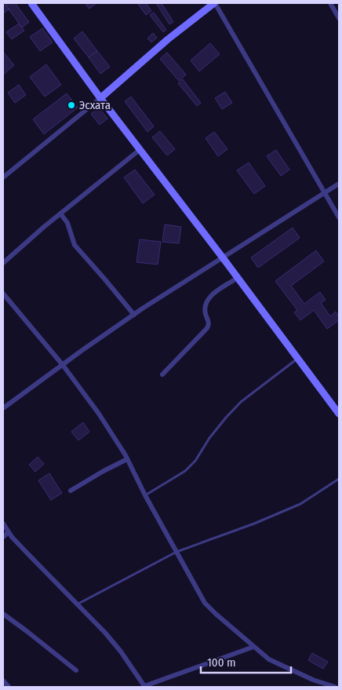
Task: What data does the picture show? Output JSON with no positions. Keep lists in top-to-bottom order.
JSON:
{
  "places": ["Эсхата"],
  "scale_bar": "100 m"
}
